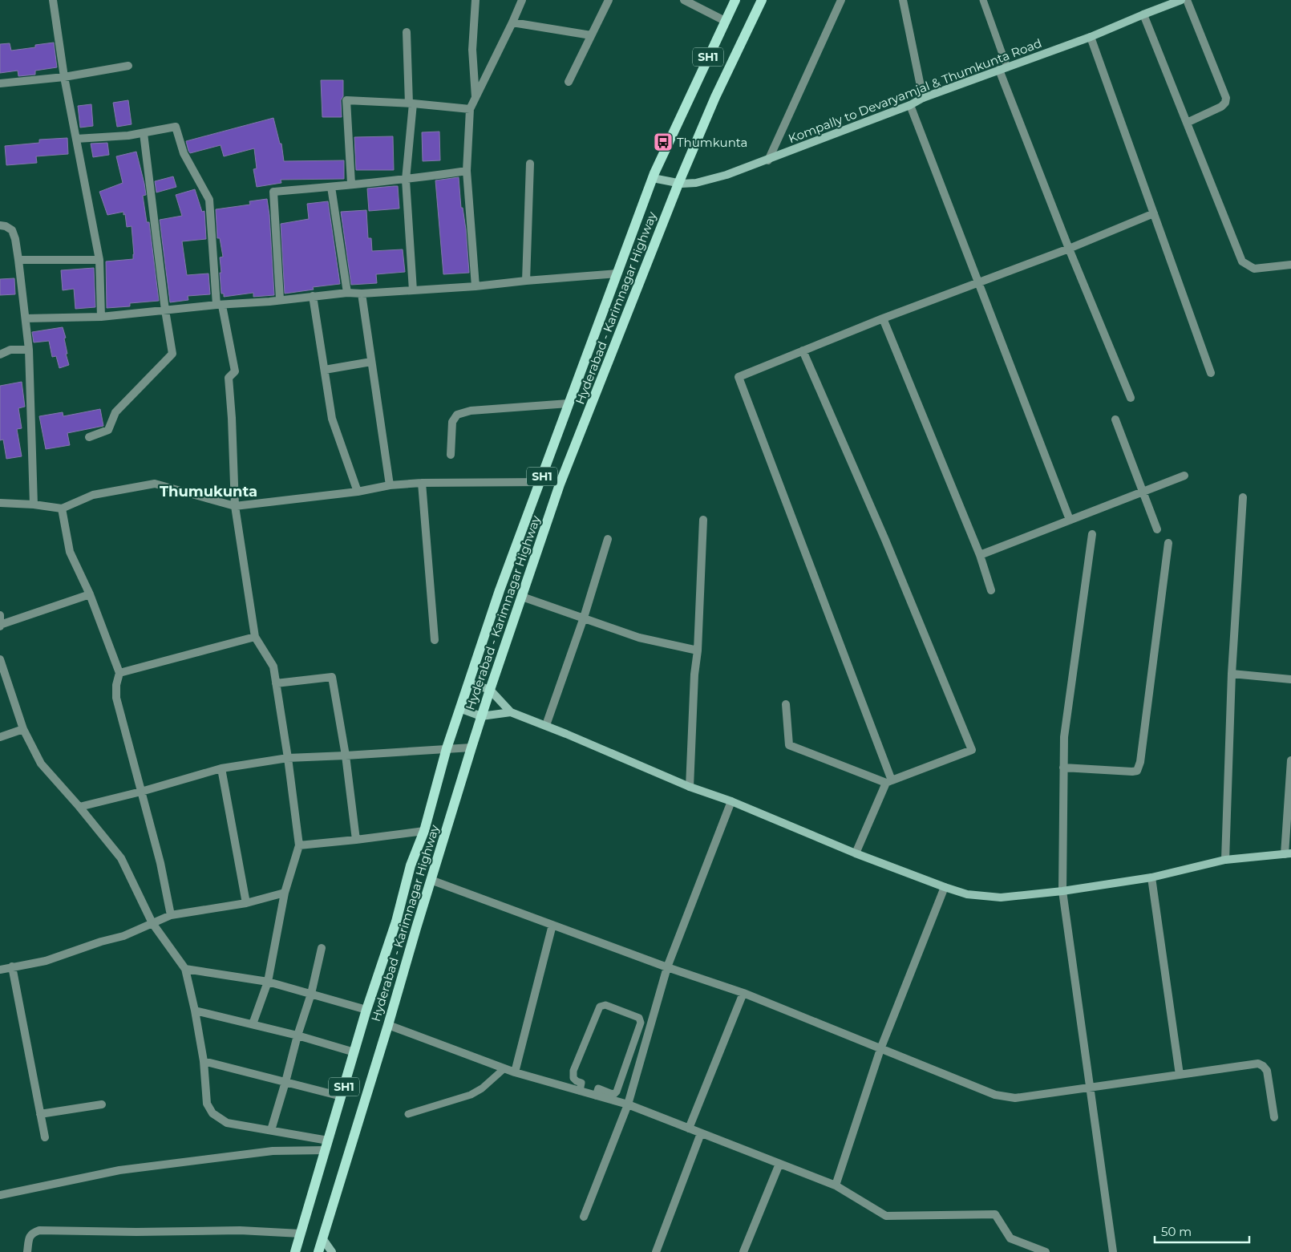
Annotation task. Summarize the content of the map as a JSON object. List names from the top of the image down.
{
  "streets": {
    "main road": ["SH1", "Hyderabad - Karimnagar Highway"],
    "street": ["Kompally to Devaryamjal & Thumkunta Road"]
  },
  "crossings": [
    ["Kompally to Devaryamjal & Thumkunta Road", "Hyderabad - Karimnagar Highway"]
  ],
  "districts": ["Thumukunta"],
  "places": {
    "bus stop": ["Thumkunta"]
  },
  "scale_bar": "50 m"
}
